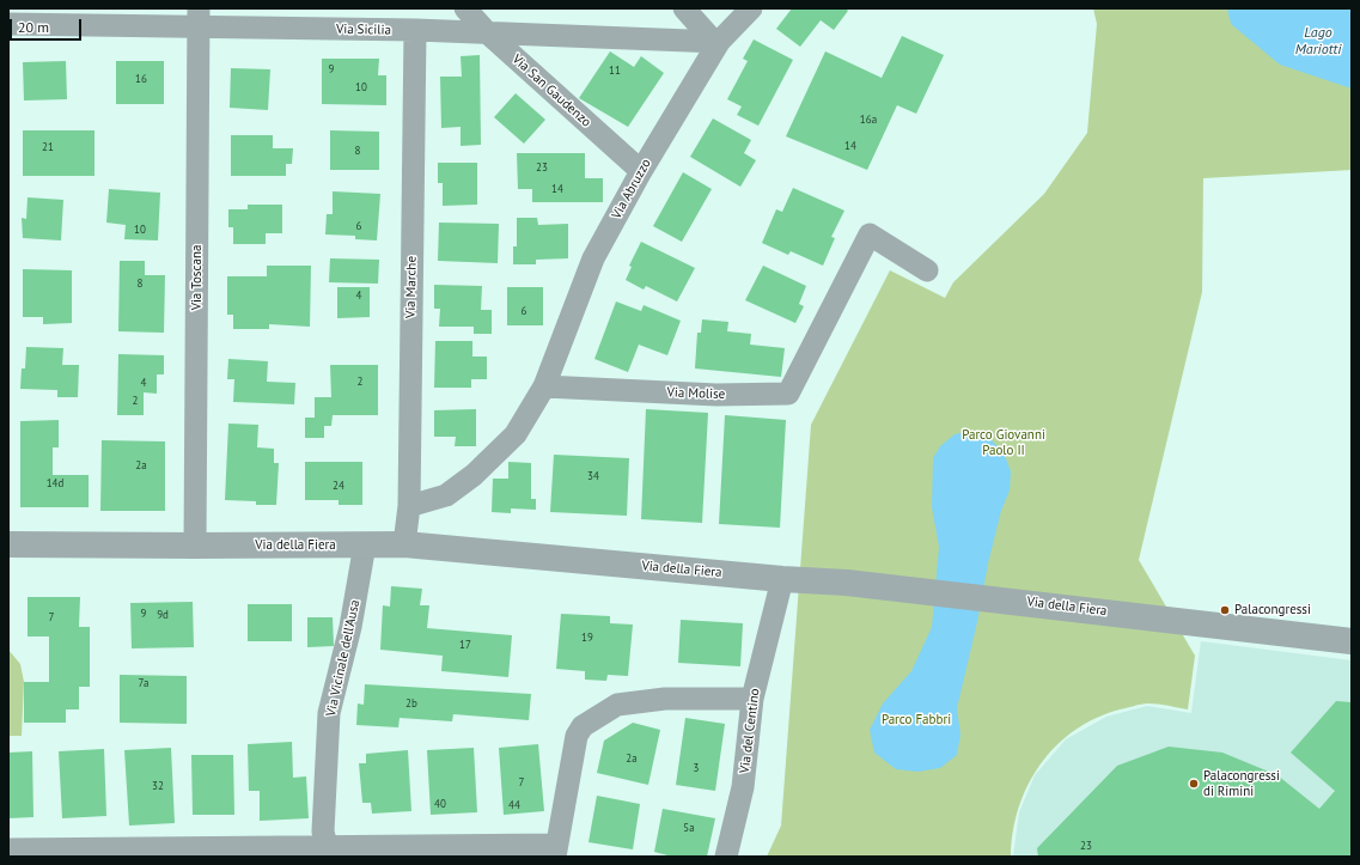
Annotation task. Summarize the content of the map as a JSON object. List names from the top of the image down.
{
  "streets": {
    "street": [
      "Via Sicilia",
      "Via San Gaudenzo",
      "Via Abruzzo",
      "Via Toscana",
      "Via Marche",
      "Via Molise",
      "Via della Fiera",
      "Via Vicinale dell'Ausa",
      "Via del Centino"
    ]
  },
  "crossings": [
    ["Via Sicilia", "Via San Gaudenzo"],
    ["Via Sicilia", "Via Abruzzo"],
    ["Via Sicilia", "Via Toscana"],
    ["Via Sicilia", "Via Marche"],
    ["Via San Gaudenzo", "Via Abruzzo"],
    ["Via Abruzzo", "Via Molise"],
    ["Via Toscana", "Via della Fiera"],
    ["Via Marche", "Via della Fiera"],
    ["Via della Fiera", "Via Vicinale dell'Ausa"],
    ["Via della Fiera", "Via del Centino"]
  ],
  "water": ["Lago Mariotti"],
  "parks": ["Parco Giovanni Paolo II", "Parco Fabbri"],
  "places": ["Palacongressi", "Palacongressi di Rimini"],
  "house_numbers": [
    "9",
    "11",
    "16",
    "10",
    "16a",
    "14",
    "21",
    "8",
    "23",
    "14",
    "6",
    "10",
    "8",
    "4",
    "6",
    "2",
    "4",
    "2",
    "2a",
    "34",
    "14d",
    "24",
    "9",
    "9d",
    "7",
    "19",
    "17",
    "7a",
    "2b",
    "2a",
    "3",
    "7",
    "32",
    "40",
    "44",
    "5a",
    "23"
  ],
  "scale_bar": "20 m"
}
